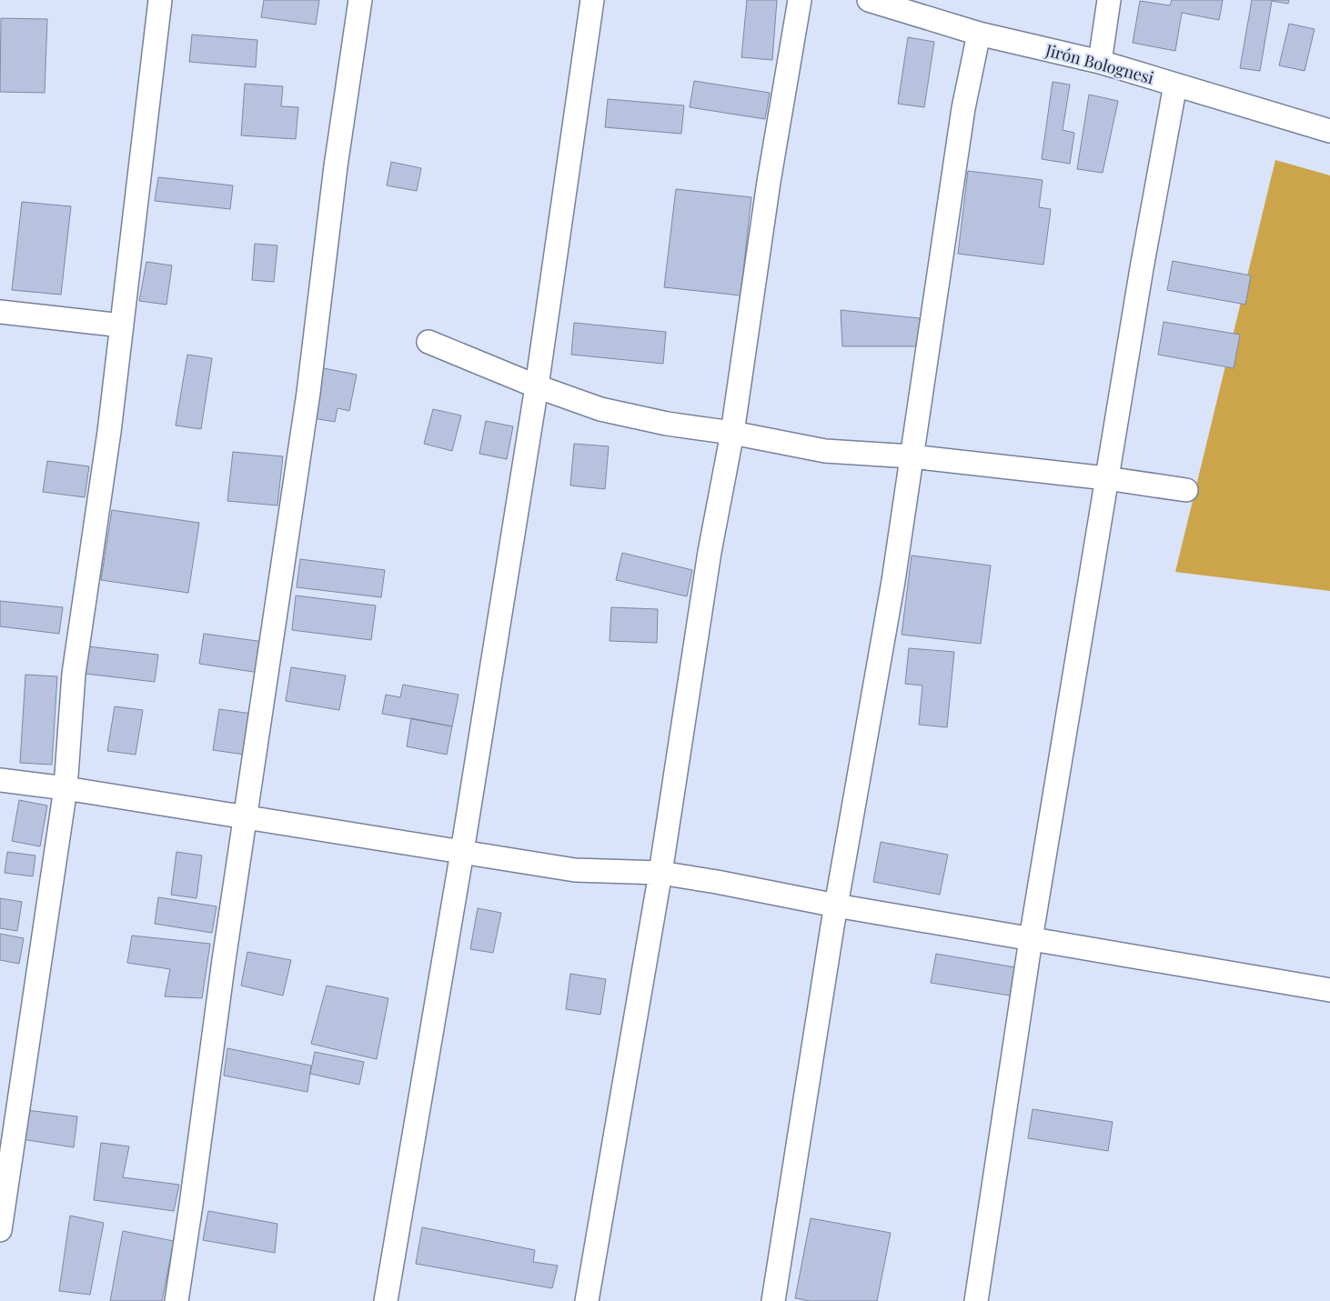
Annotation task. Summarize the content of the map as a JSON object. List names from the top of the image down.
{
  "streets": {
    "street": ["Jirón Bolognesi"]
  }
}
